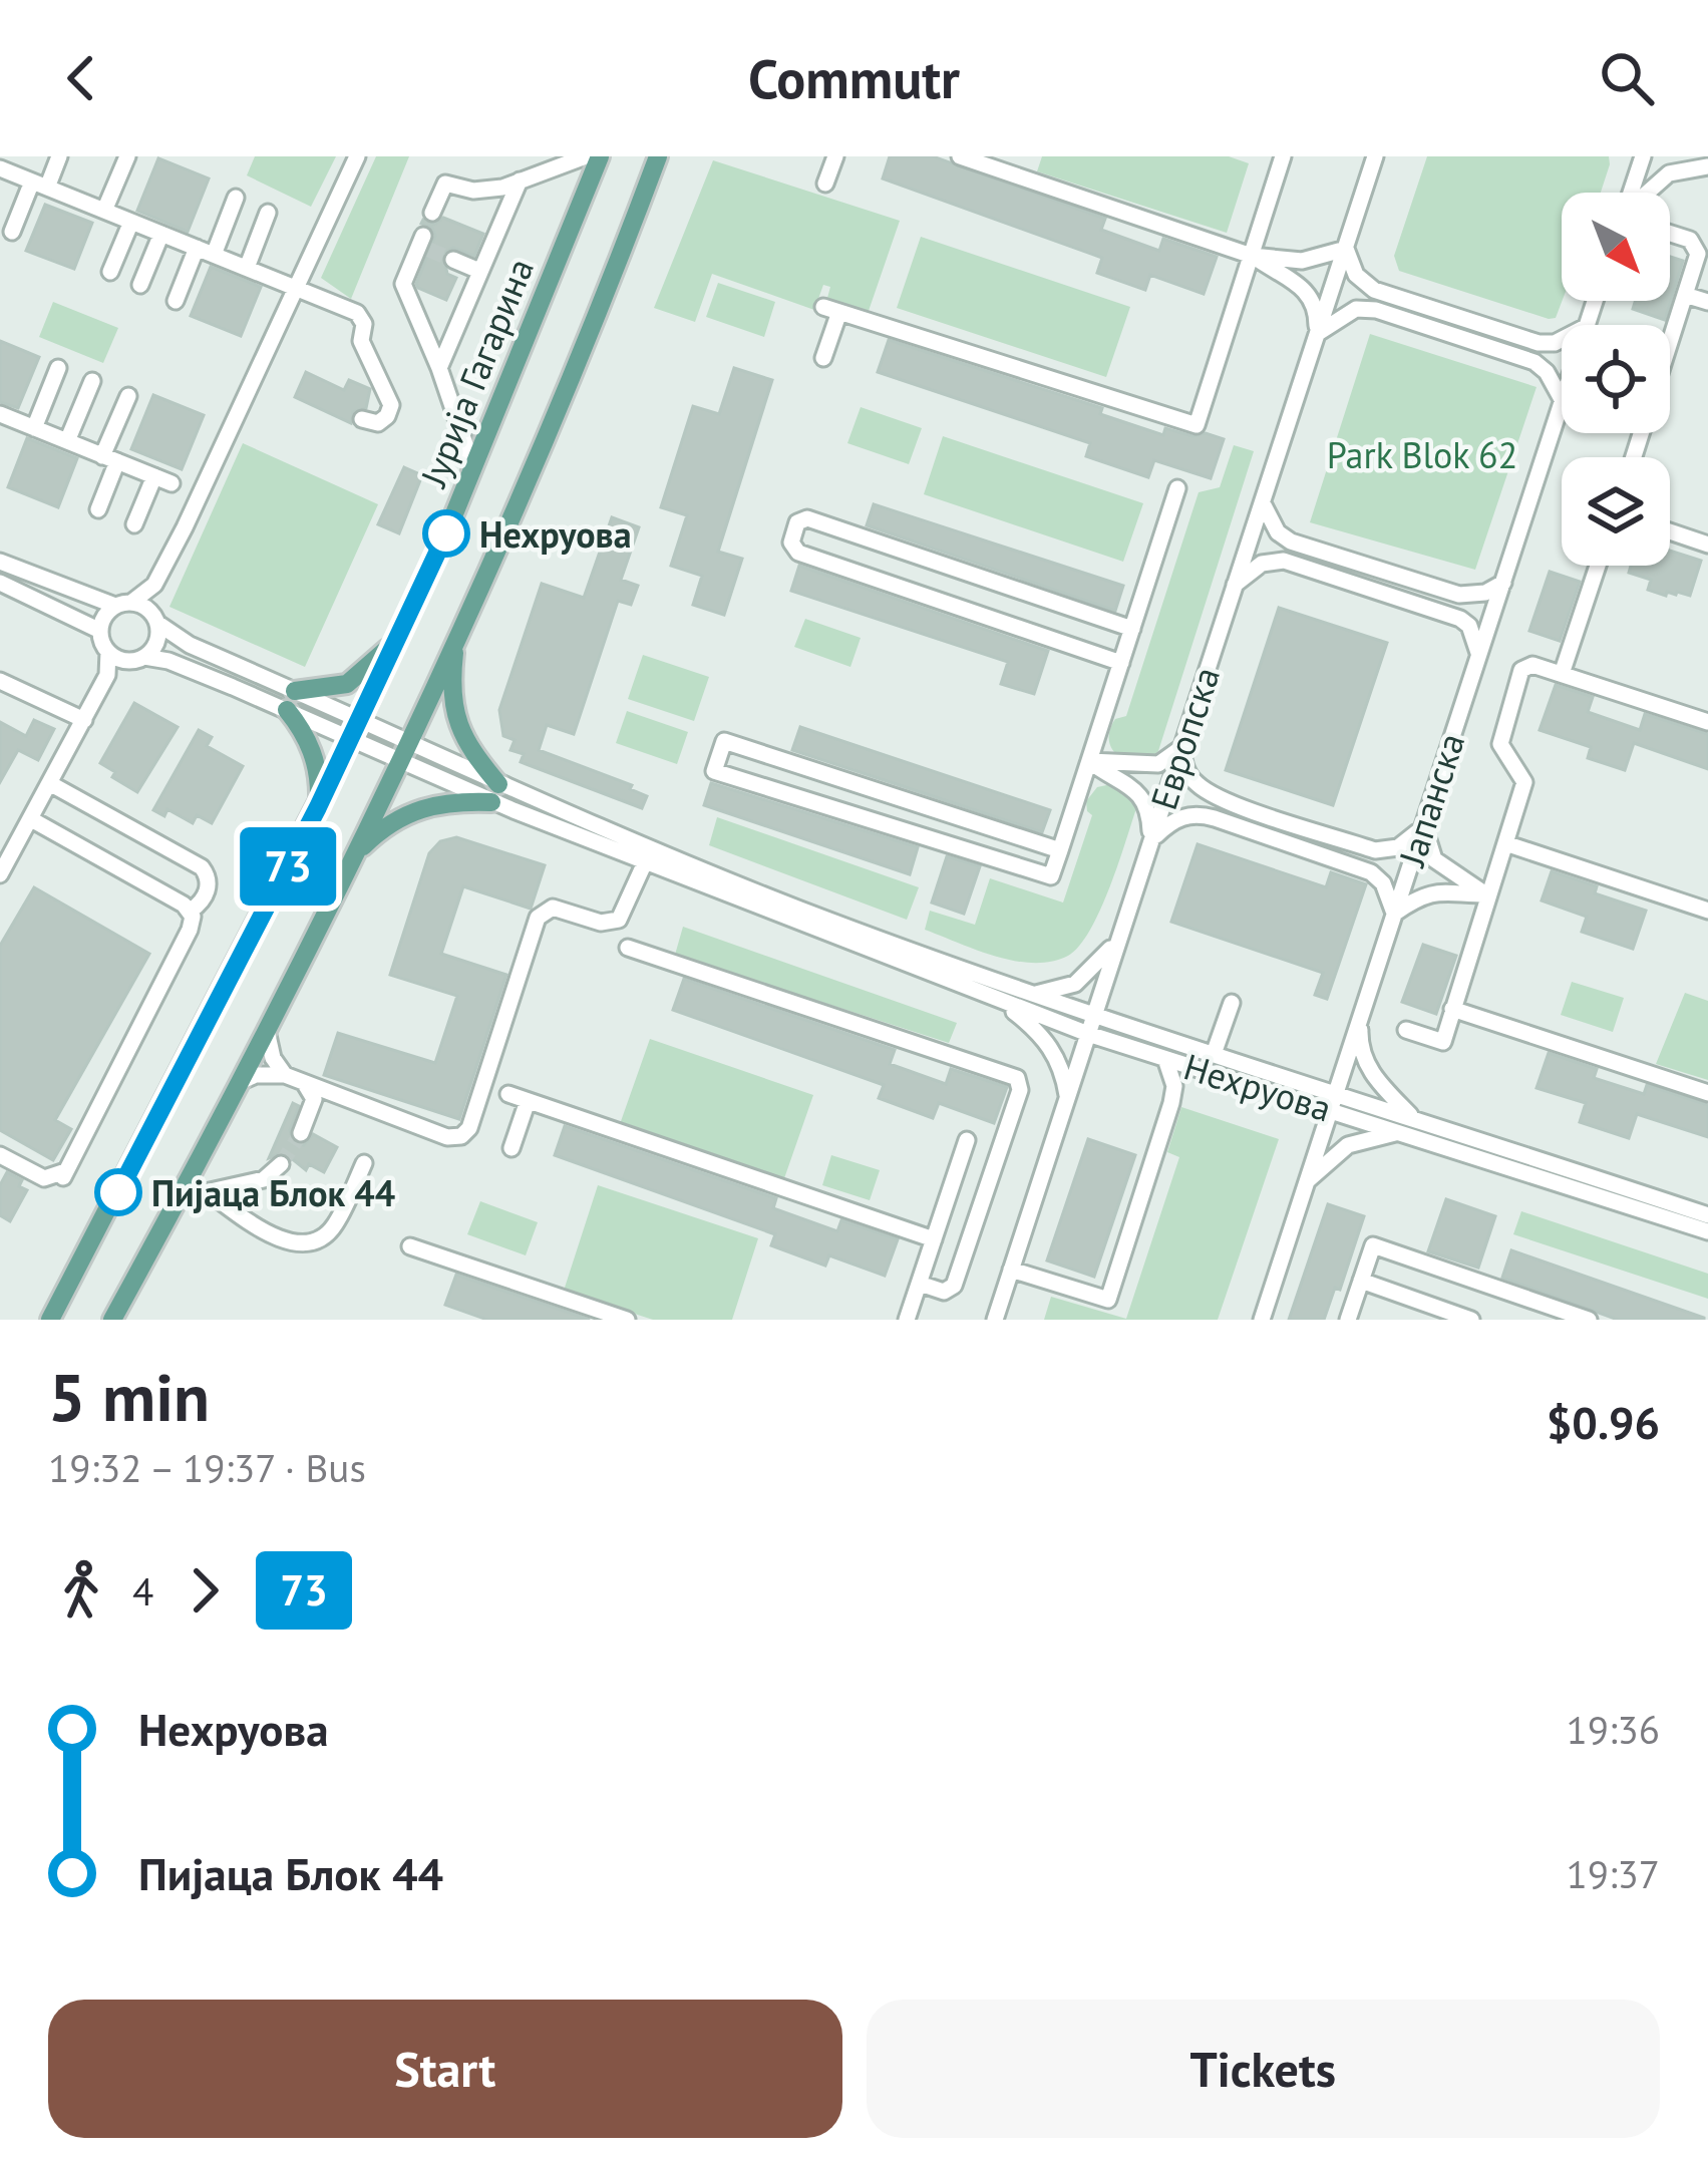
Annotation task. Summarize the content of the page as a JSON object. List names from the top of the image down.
{
  "streets": {
    "main road": ["Јурија Гагарина"],
    "street": ["Европска", "Јапанска", "Нехруова"]
  },
  "crossings": [
    ["Јурија Гагарина", "Нехруова"],
    ["Европска", "Јапанска"],
    ["Европска", "Нехруова"],
    ["Јапанска", "Нехруова"]
  ],
  "parks": ["Park Blok 62"],
  "places": ["Нехруова", "Пијаца Блок 44"],
  "lines": ["bus line 73"],
  "north": "bottom right",
  "page": {
    "header": "Commutr",
    "on_map": "73",
    "heading": ["5 min", "19:32 – 19:37 · Bus", "$0.96"],
    "legs": ["4", "73"],
    "list": [
      {
        "name": "Нехруова",
        "value": "19:36"
      },
      {
        "name": "Пијаца Блок 44",
        "value": "19:37"
      }
    ],
    "buttons": ["Start", "Tickets"]
  }
}
